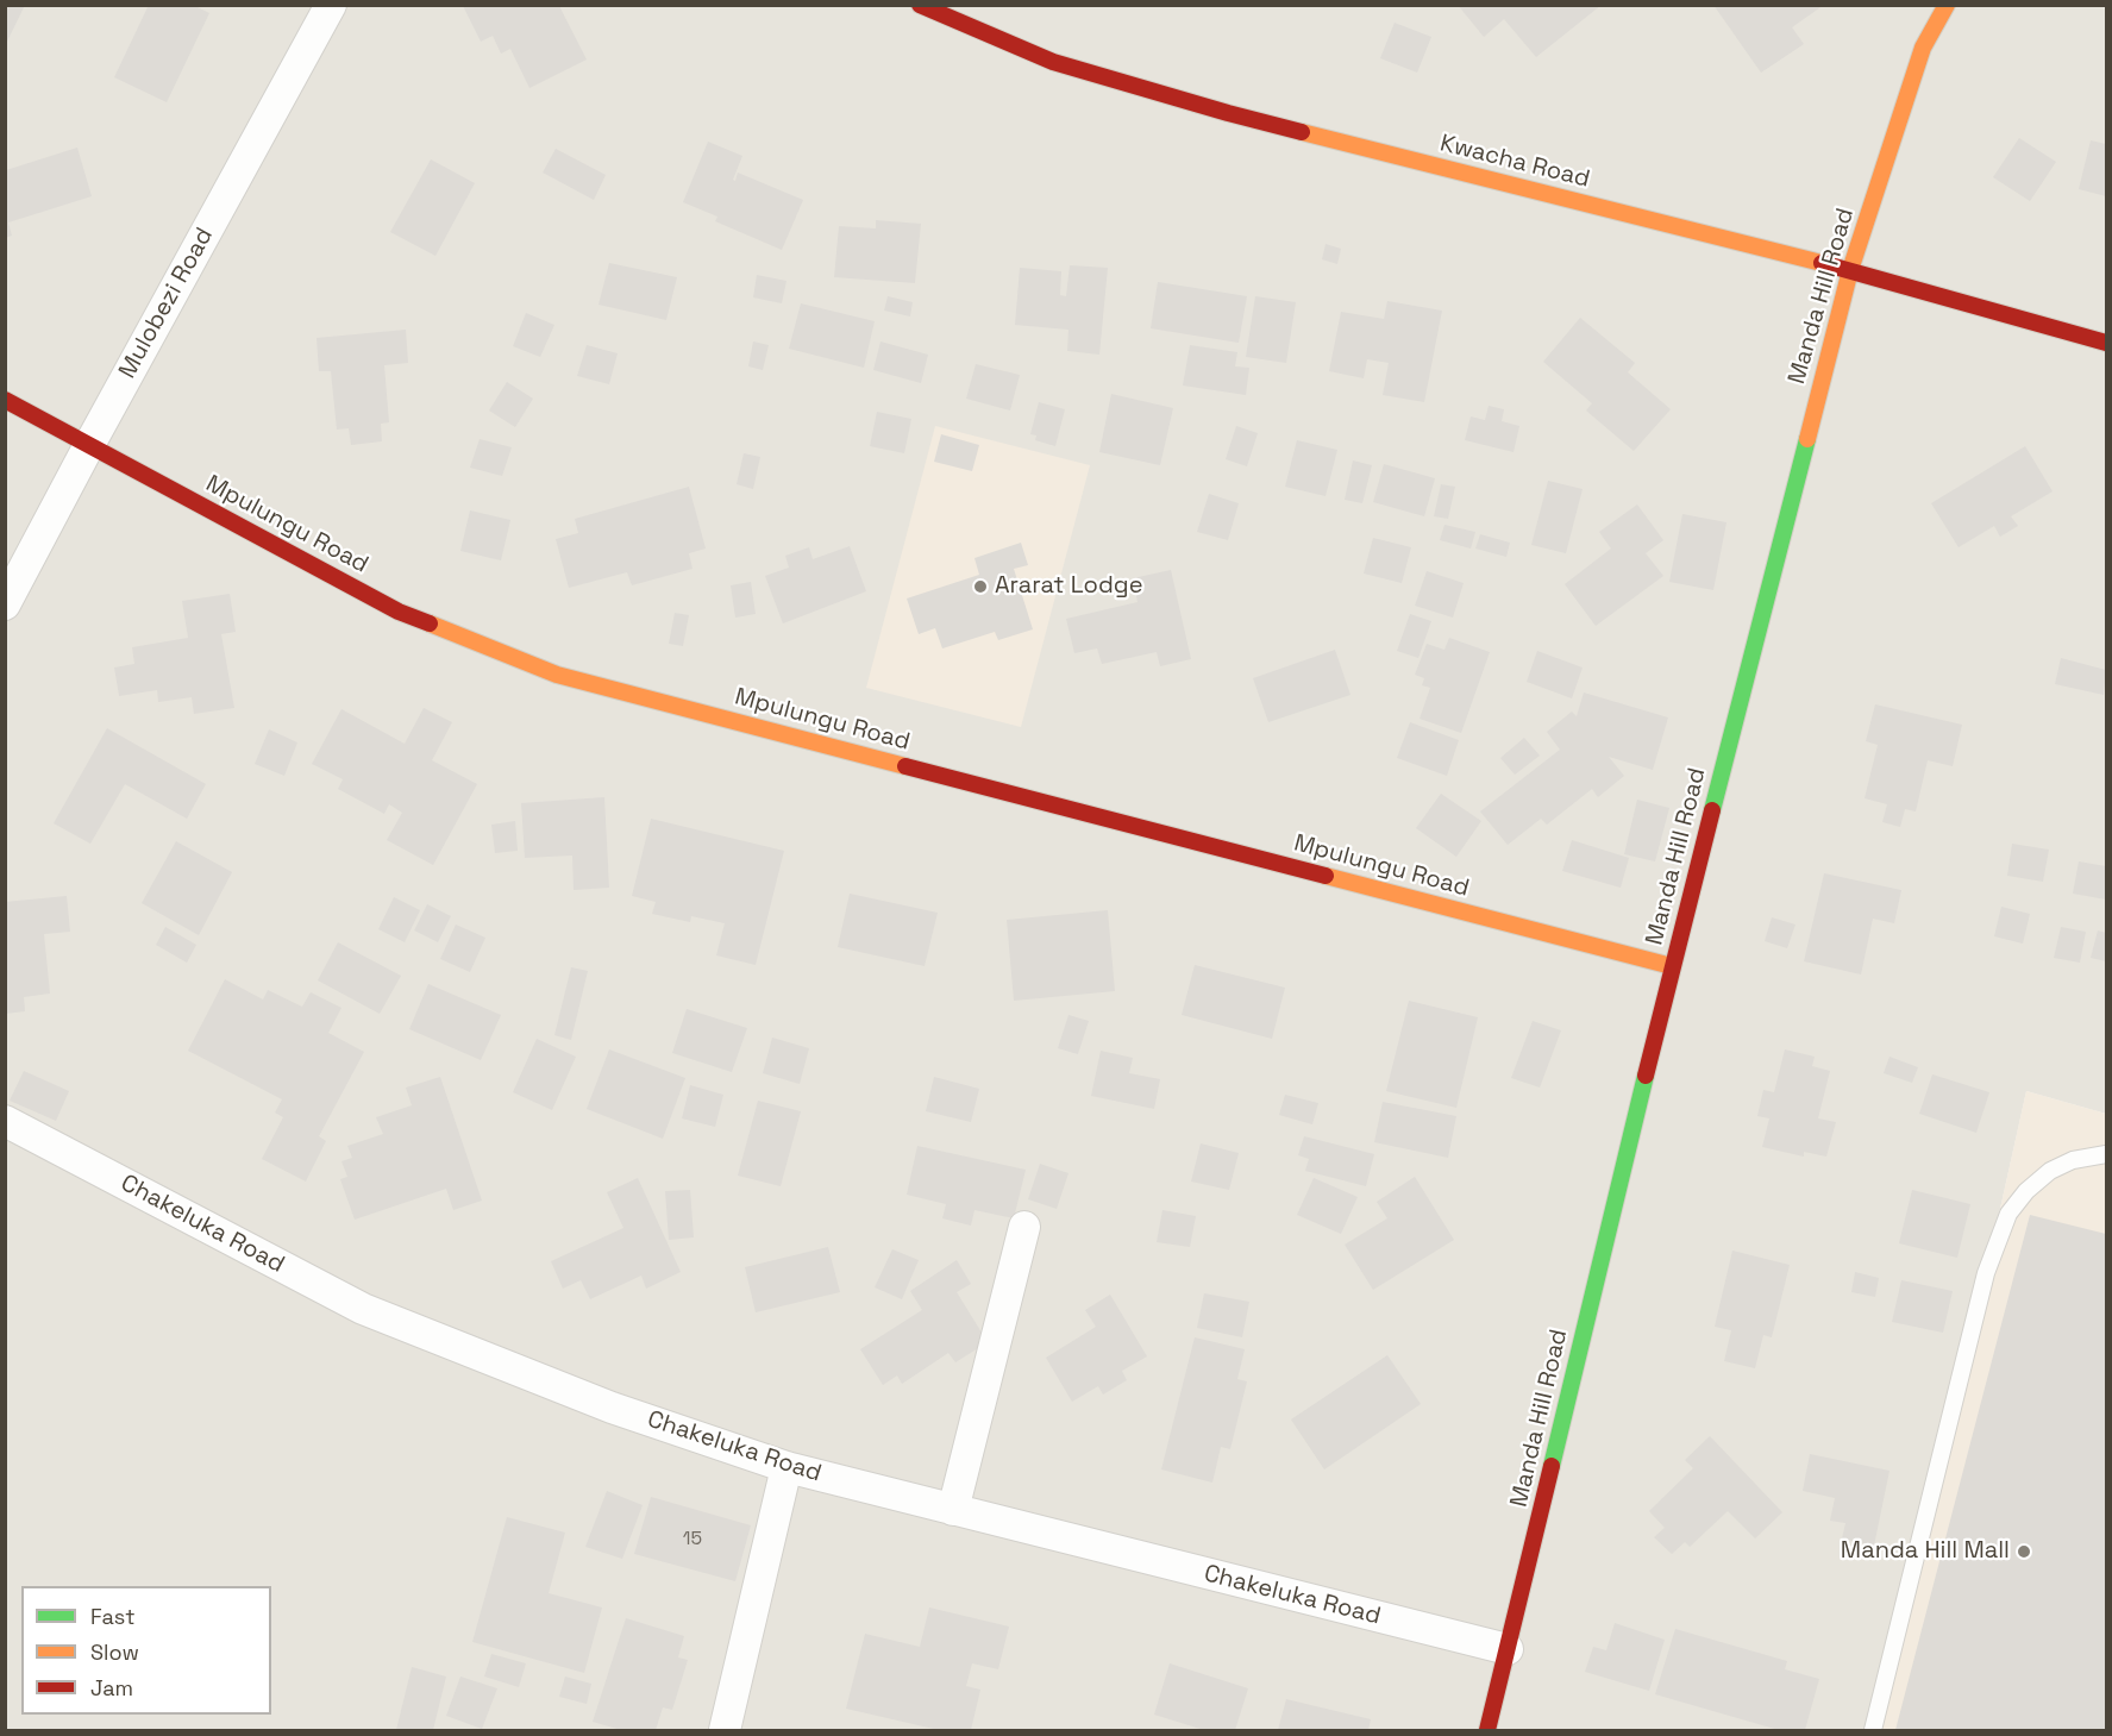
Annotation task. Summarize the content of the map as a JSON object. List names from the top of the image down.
{
  "streets": {
    "street": [
      "Kwacha Road",
      "Manda Hill Road",
      "Mulobezi Road",
      "Mpulungu Road",
      "Chakeluka Road"
    ]
  },
  "crossings": [
    ["Kwacha Road", "Manda Hill Road"],
    ["Manda Hill Road", "Mpulungu Road"],
    ["Manda Hill Road", "Chakeluka Road"],
    ["Mulobezi Road", "Mpulungu Road"]
  ],
  "places": ["Ararat Lodge", "Manda Hill Mall"],
  "house_numbers": ["15"],
  "legend": ["Fast", "Slow", "Jam"]
}
